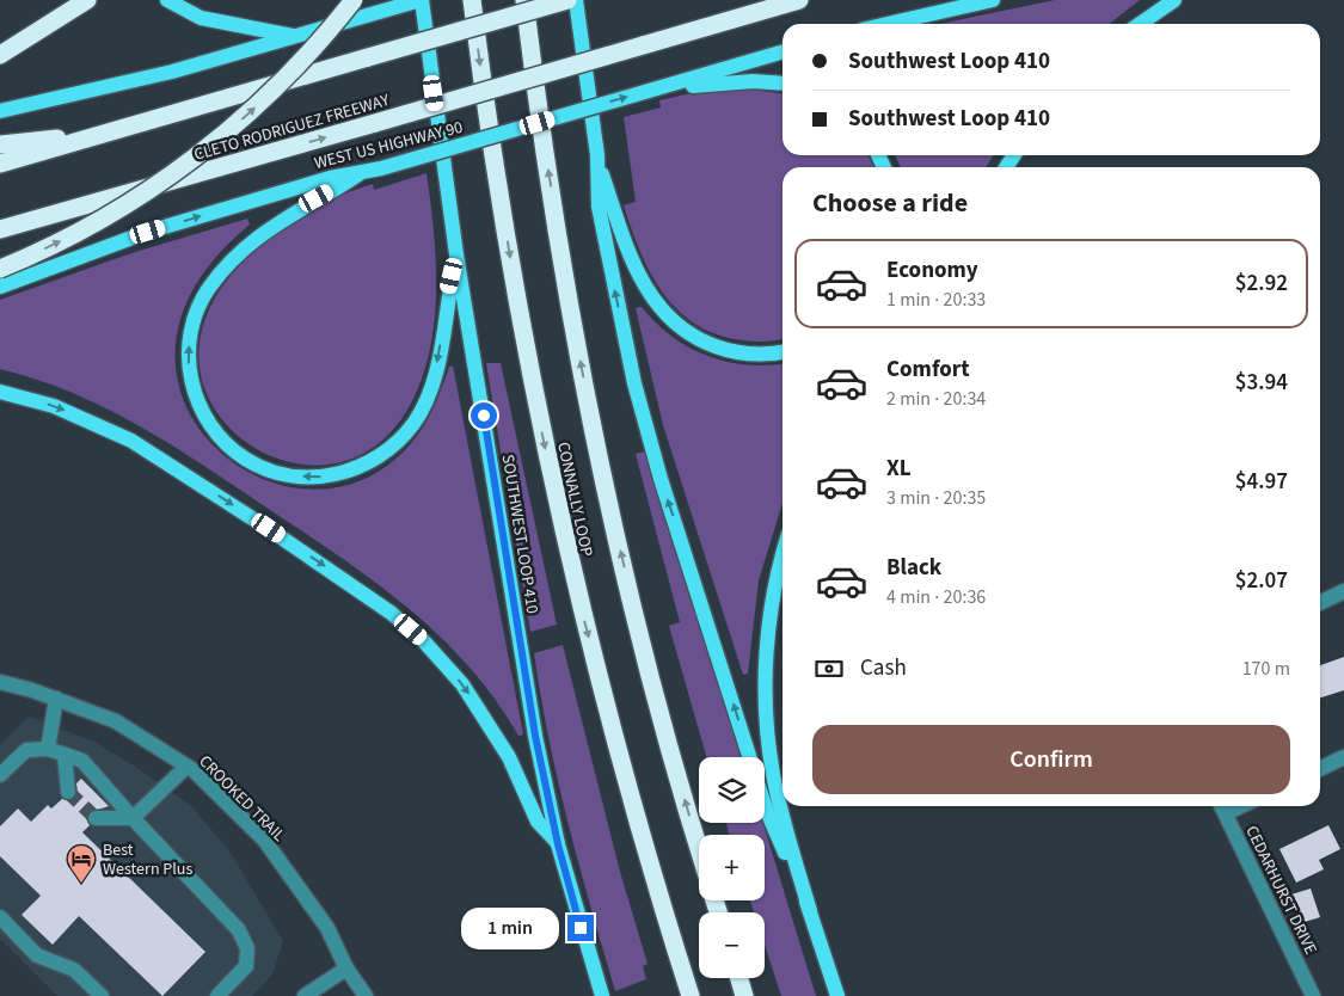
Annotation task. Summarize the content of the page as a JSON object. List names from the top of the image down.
{
  "streets": {
    "highway": ["CLETO RODRIGUEZ FREEWAY", "CONNALLY LOOP"],
    "main road": ["WEST US HIGHWAY 90", "SOUTHWEST LOOP 410"],
    "street": ["CROOKED TRAIL", "CEDARHURST DRIVE"]
  },
  "one_way": ["WEST US HIGHWAY 90"],
  "places": {
    "hotel": ["Best Western Plus"]
  },
  "page": {
    "banner": ["Southwest Loop 410", "Southwest Loop 410"],
    "heading": "Choose a ride",
    "list": [
      {
        "name": "Economy",
        "note": "1 min · 20:33",
        "value": "$2.92"
      },
      {
        "name": "Comfort",
        "note": "2 min · 20:34",
        "value": "$3.94"
      },
      {
        "name": "XL",
        "note": "3 min · 20:35",
        "value": "$4.97"
      },
      {
        "name": "Black",
        "note": "4 min · 20:36",
        "value": "$2.07"
      }
    ],
    "pay": ["Cash", "170 m"],
    "buttons": "Confirm",
    "map_buttons": ["+", "−"],
    "bubble": "1 min"
  }
}
